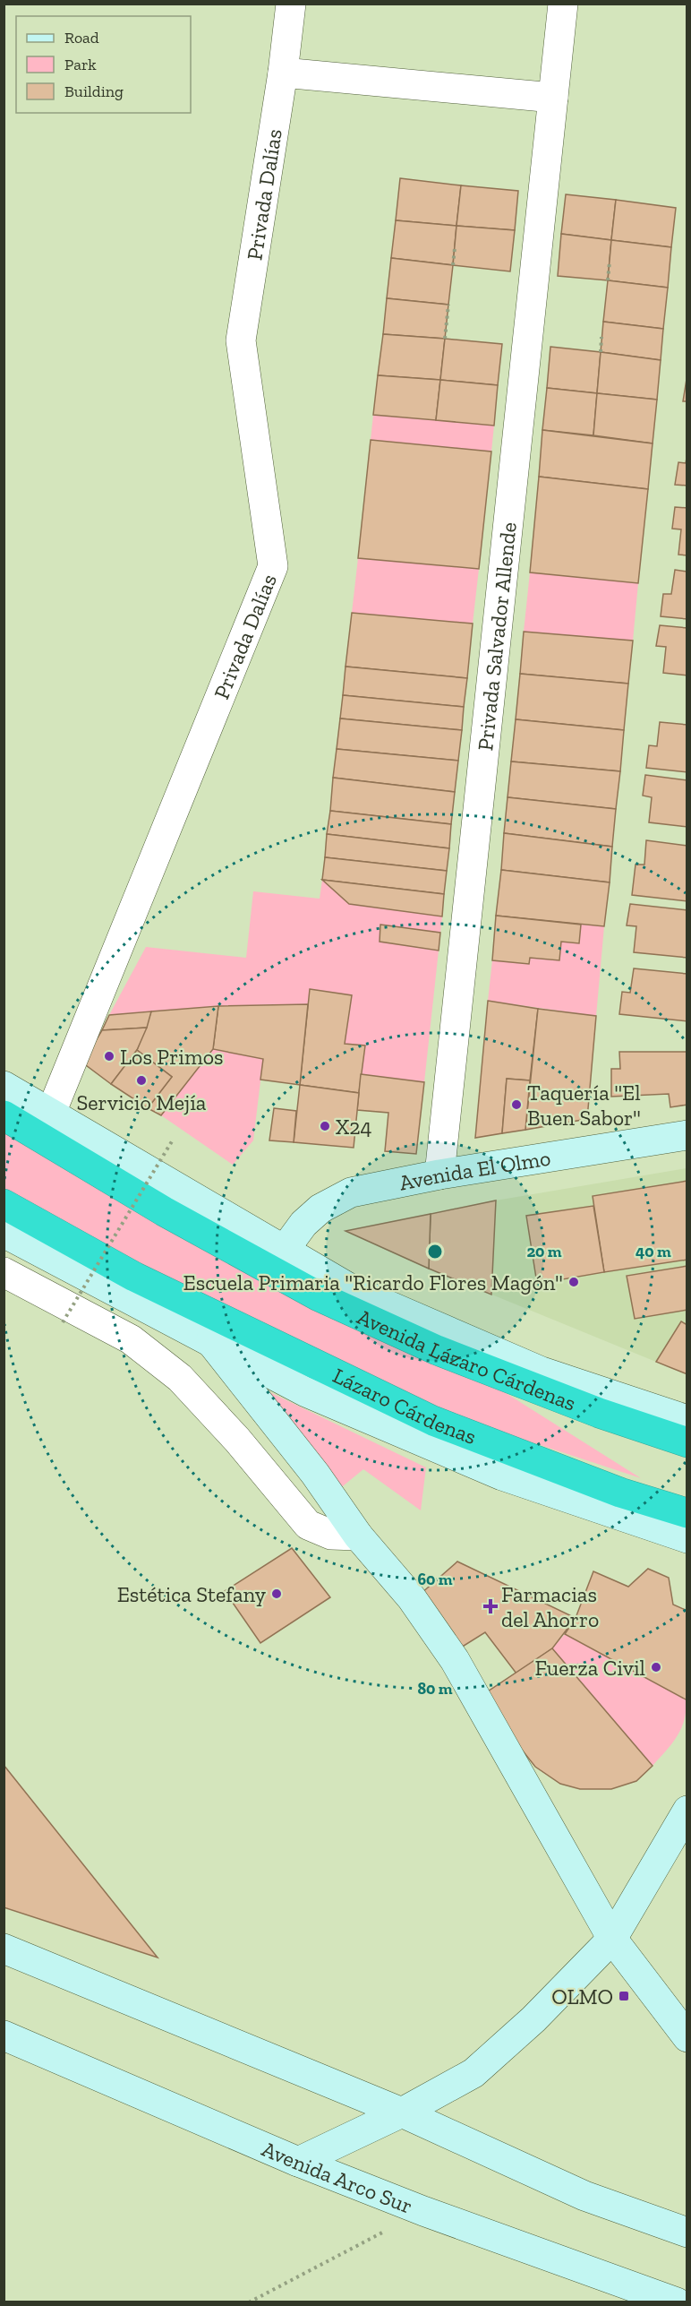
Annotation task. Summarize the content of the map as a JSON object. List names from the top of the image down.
{
  "streets": {
    "highway": ["Avenida Lázaro Cárdenas", "Lázaro Cárdenas"],
    "main road": ["Avenida El Olmo", "Avenida Arco Sur"],
    "street": ["Privada Dalías", "Privada Salvador Allende"]
  },
  "crossings": [
    ["Privada Salvador Allende", "Avenida El Olmo"]
  ],
  "places": {
    "other": [
      "Los Primos",
      "Servicio Mejía",
      "Taquería \"El Buen Sabor\"",
      "X24",
      "Escuela Primaria \"Ricardo Flores Magón\"",
      "Estética Stefany",
      "Fuerza Civil"
    ],
    "health": ["Farmacias del Ahorro"],
    "transit": ["OLMO"]
  },
  "legend": ["Road", "Park", "Building"],
  "rings": [
    "20 m",
    "40 m",
    "60 m",
    "80 m"
  ]
}
